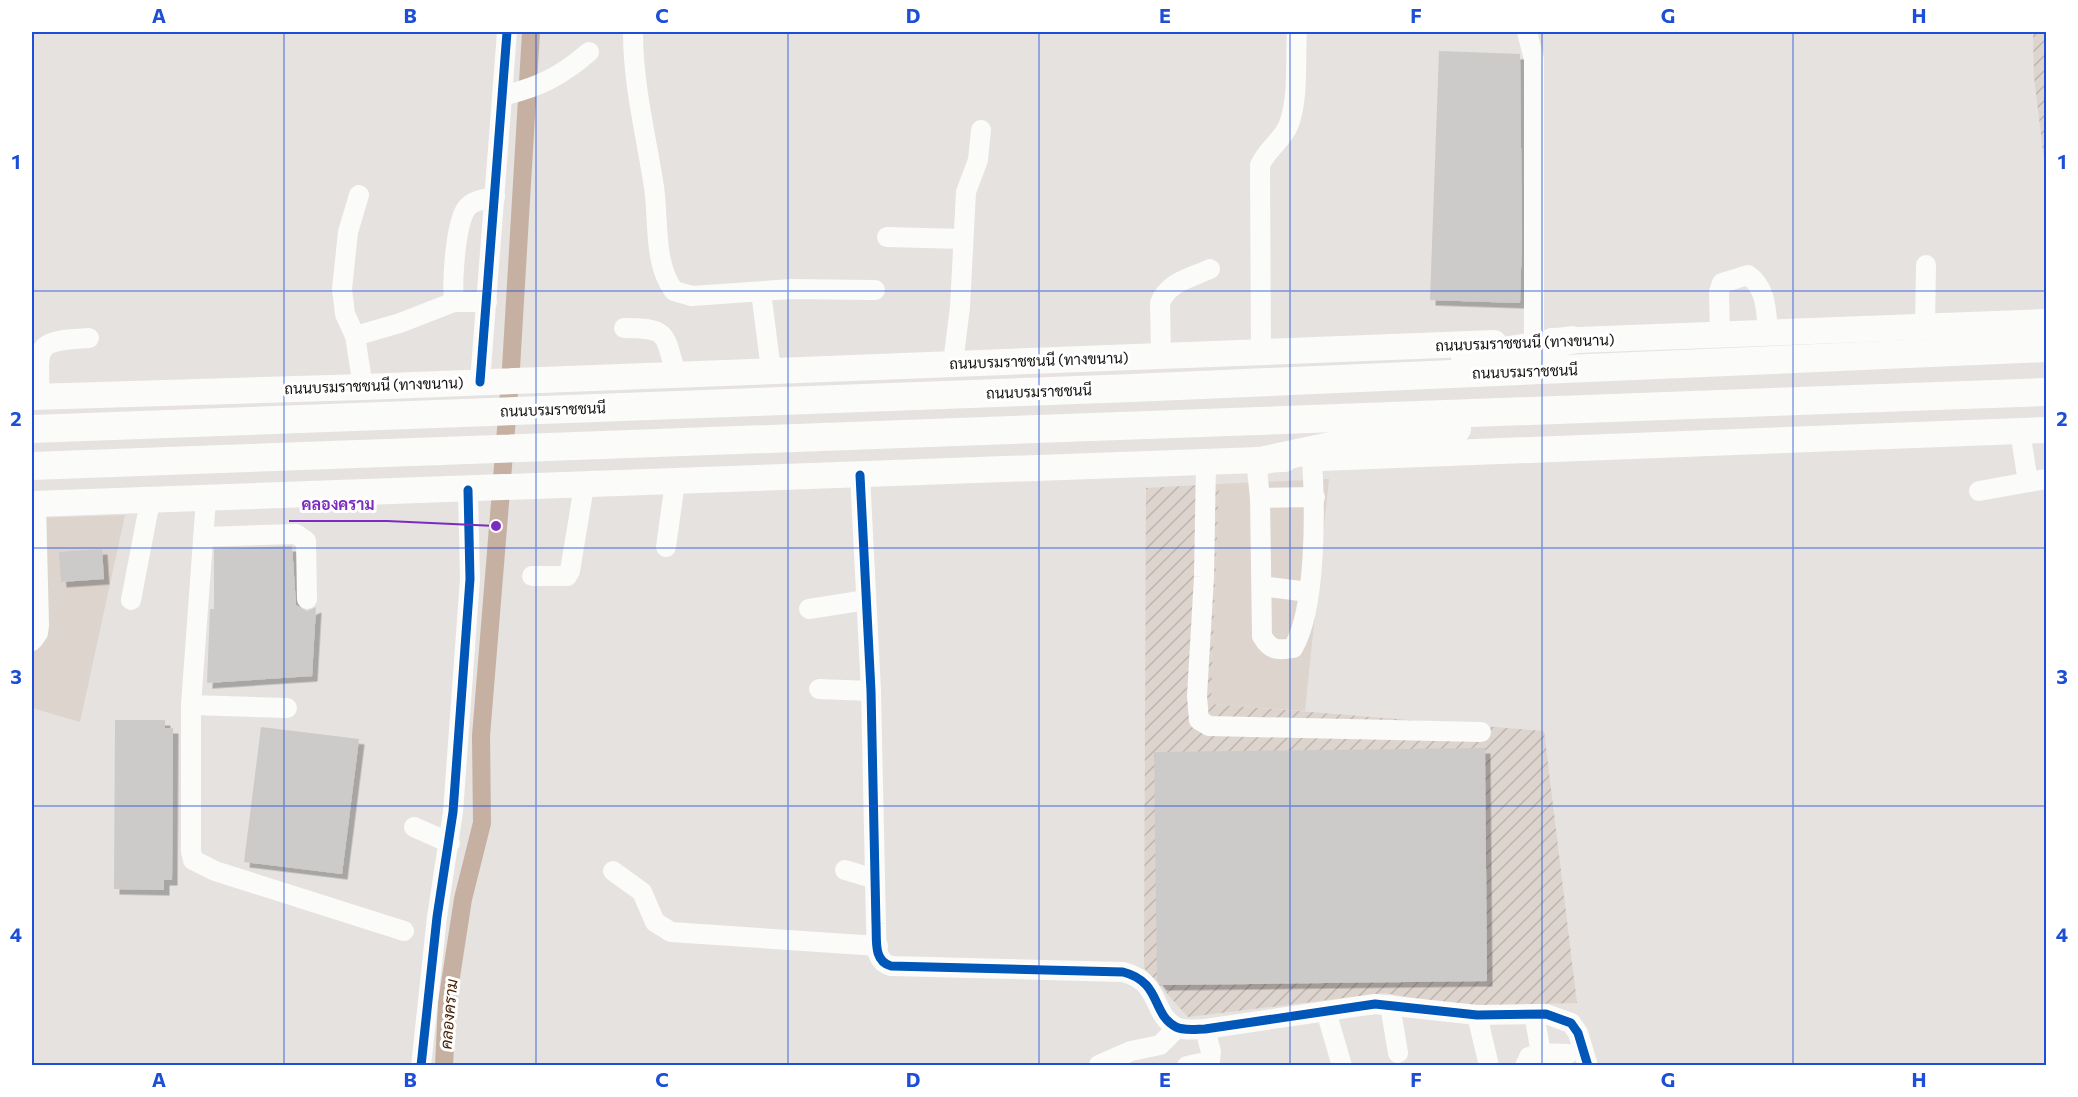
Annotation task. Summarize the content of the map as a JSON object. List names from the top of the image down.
{
  "streets": {
    "highway": ["ถนนบรมราชชนนี"],
    "main road": ["ถนนบรมราชชนนี (ทางขนาน)"]
  },
  "water": ["คลองคราม"],
  "places": ["คลองคราม"],
  "grid": {
    "columns": [
      "A",
      "B",
      "C",
      "D",
      "E",
      "F",
      "G",
      "H"
    ],
    "rows": [
      "1",
      "2",
      "3",
      "4"
    ]
  }
}
